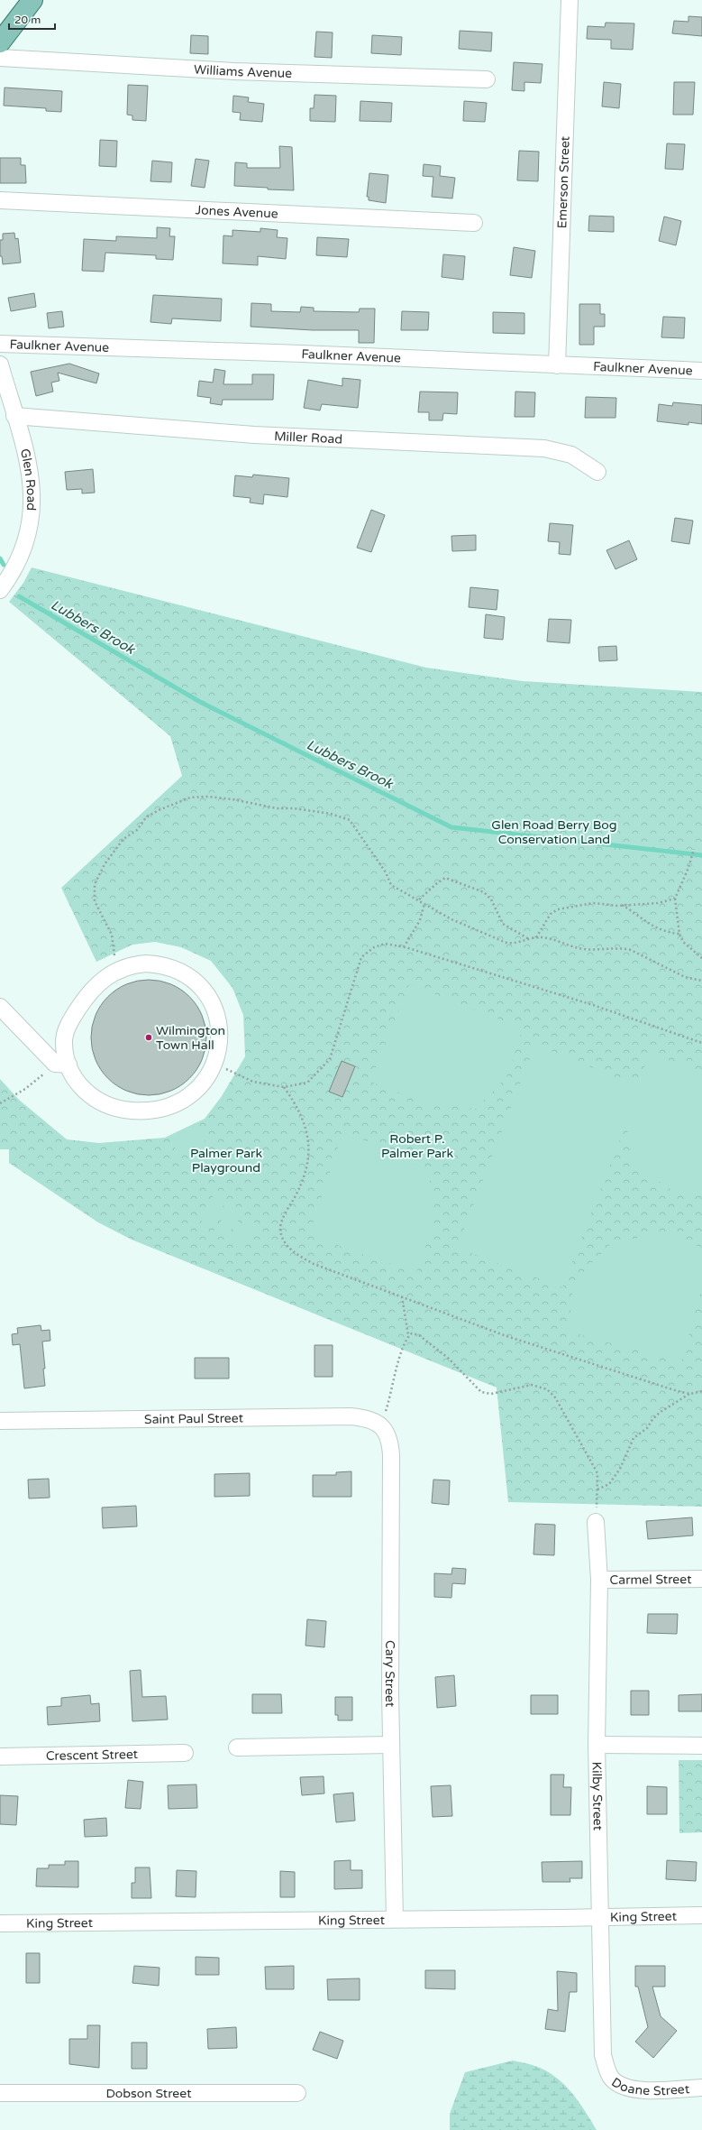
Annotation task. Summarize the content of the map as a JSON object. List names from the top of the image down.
{
  "streets": {
    "street": [
      "Williams Avenue",
      "Emerson Street",
      "Jones Avenue",
      "Faulkner Avenue",
      "Miller Road",
      "Glen Road",
      "Saint Paul Street",
      "Carmel Street",
      "Cary Street",
      "Crescent Street",
      "Kilby Street",
      "King Street",
      "Doane Street",
      "Dobson Street"
    ]
  },
  "crossings": [
    ["Emerson Street", "Faulkner Avenue"],
    ["Miller Road", "Glen Road"],
    ["Saint Paul Street", "Cary Street"],
    ["Carmel Street", "Kilby Street"],
    ["Cary Street", "King Street"],
    ["Kilby Street", "King Street"],
    ["Kilby Street", "Doane Street"]
  ],
  "water": ["Lubbers Brook"],
  "parks": ["Glen Road Berry Bog Conservation Land", "Robert P. Palmer Park", "Palmer Park Playground"],
  "places": ["Wilmington Town Hall"],
  "scale_bar": "20 m"
}
